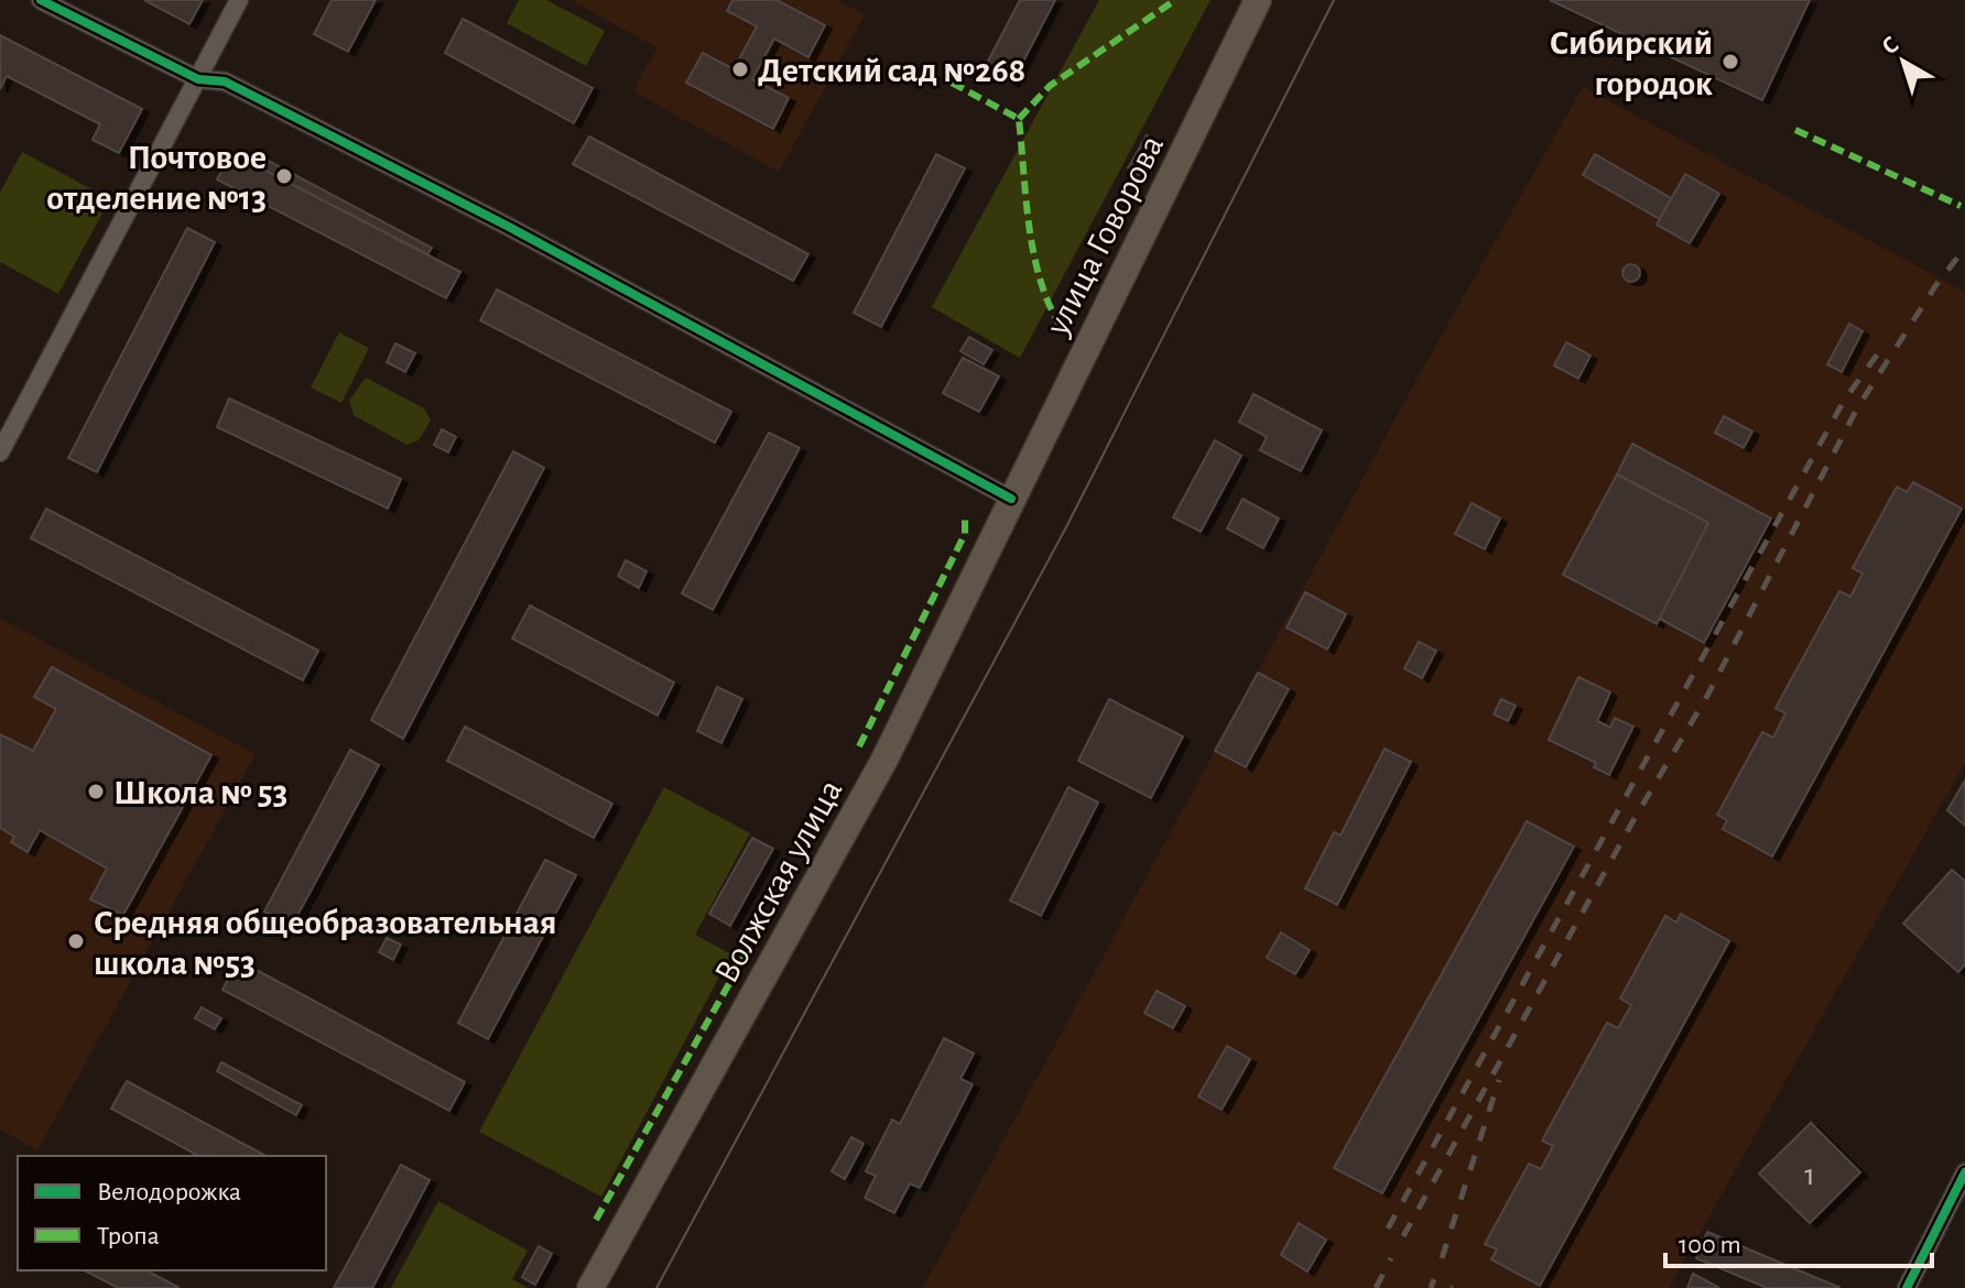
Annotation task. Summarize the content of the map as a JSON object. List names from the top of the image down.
{
  "streets": {
    "main road": ["улица Говорова", "Волжская улица"]
  },
  "crossings": [
    ["улица Говорова", "Волжская улица"]
  ],
  "places": [
    "Сибирский городок",
    "Детский сад №268",
    "Почтовое отделение №13",
    "Школа № 53",
    "Средняя общеобразовательная школа №53"
  ],
  "house_numbers": ["1"],
  "legend": ["Велодорожка", "Тропа"],
  "scale_bar": "100 m",
  "north": "top left"
}
